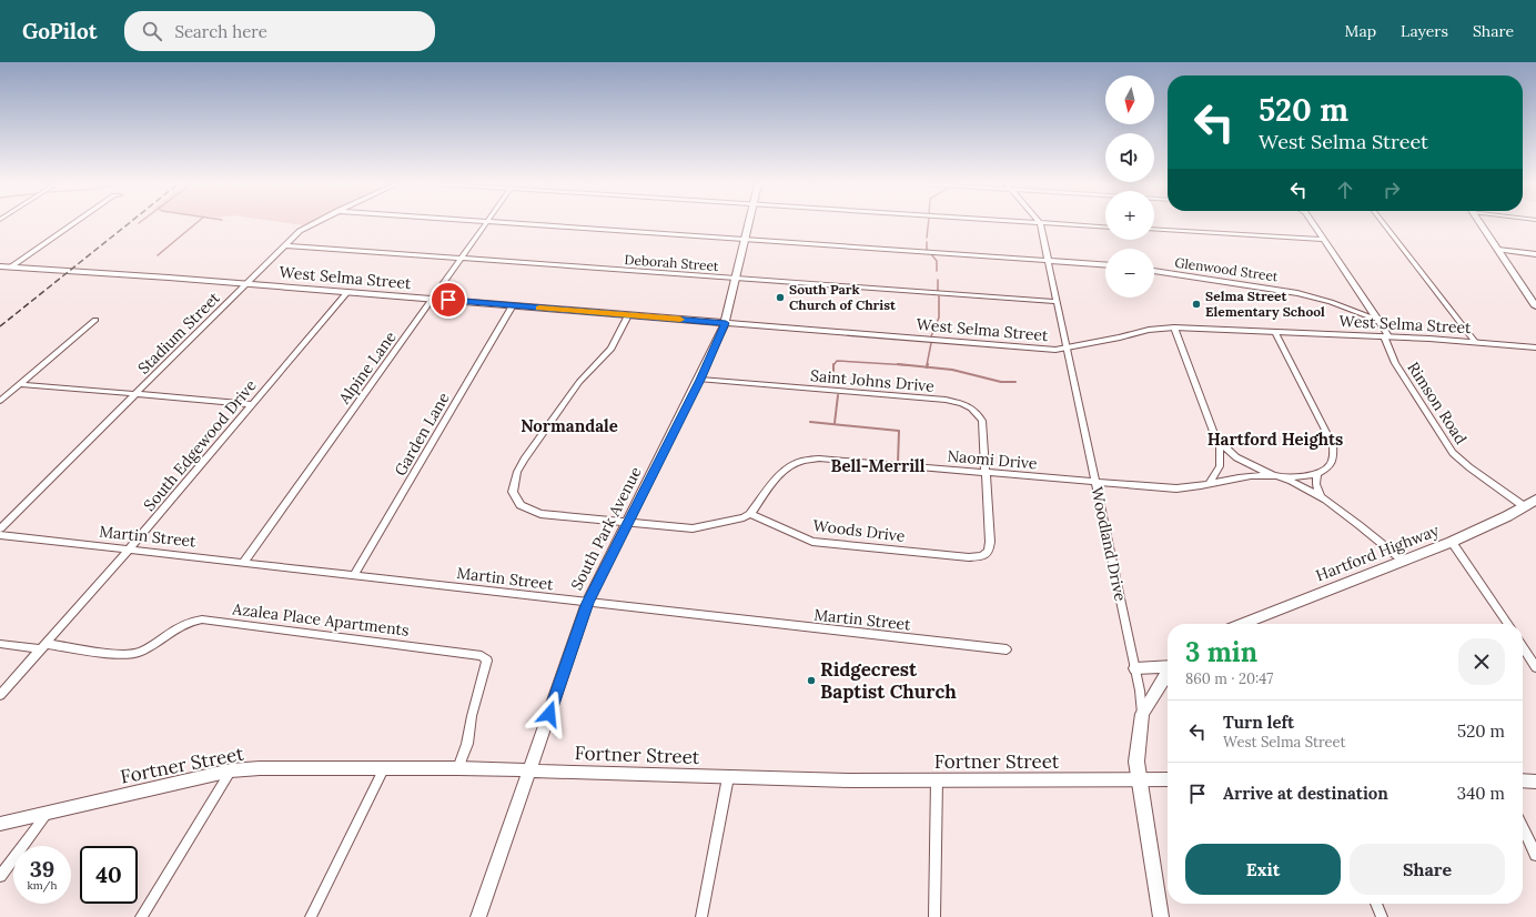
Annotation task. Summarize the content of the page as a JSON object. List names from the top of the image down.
{
  "streets": {
    "main road": ["Woodland Drive", "Hartford Highway"],
    "street": [
      "Deborah Street",
      "Glenwood Street",
      "West Selma Street",
      "Stadium Street",
      "Alpine Lane",
      "Saint Johns Drive",
      "Rimson Road",
      "Garden Lane",
      "South Edgewood Drive",
      "Naomi Drive",
      "South Park Avenue",
      "Woods Drive",
      "Martin Street",
      "Azalea Place Apartments",
      "Fortner Street"
    ]
  },
  "crossings": [
    ["Deborah Street", "Stadium Street"],
    ["Deborah Street", "Alpine Lane"],
    ["Deborah Street", "South Park Avenue"],
    ["Deborah Street", "Woodland Drive"],
    ["Glenwood Street", "Rimson Road"],
    ["West Selma Street", "Stadium Street"],
    ["West Selma Street", "Alpine Lane"],
    ["West Selma Street", "Rimson Road"],
    ["West Selma Street", "Garden Lane"],
    ["West Selma Street", "South Edgewood Drive"],
    ["West Selma Street", "South Park Avenue"],
    ["West Selma Street", "Woodland Drive"],
    ["Alpine Lane", "Martin Street"],
    ["Saint Johns Drive", "Naomi Drive"],
    ["Saint Johns Drive", "South Park Avenue"],
    ["Saint Johns Drive", "Woods Drive"],
    ["Rimson Road", "Hartford Highway"],
    ["Garden Lane", "Martin Street"],
    ["South Edgewood Drive", "Martin Street"],
    ["South Edgewood Drive", "Azalea Place Apartments"],
    ["Naomi Drive", "Woods Drive"],
    ["Naomi Drive", "Woodland Drive"],
    ["South Park Avenue", "Martin Street"],
    ["South Park Avenue", "Fortner Street"],
    ["Woodland Drive", "Fortner Street"],
    ["Azalea Place Apartments", "Fortner Street"]
  ],
  "districts": ["Normandale", "Hartford Heights", "Bell-Merrill"],
  "places": ["South Park Church of Christ", "Selma Street Elementary School", "Ridgecrest Baptist Church"],
  "north": "bottom",
  "page": {
    "header": "GoPilot",
    "search": "Search here",
    "nav": ["Map", "Layers", "Share"],
    "map_buttons": ["+", "−"],
    "turn": ["520 m", "West Selma Street"],
    "heading": ["3 min", "860 m · 20:47"],
    "list": [
      {
        "name": "Turn left",
        "note": "West Selma Street",
        "value": "520 m"
      },
      {
        "name": "Arrive at destination",
        "value": "340 m"
      }
    ],
    "buttons": ["Exit", "Share"],
    "speed": "39 km/h",
    "limit": "40"
  }
}
